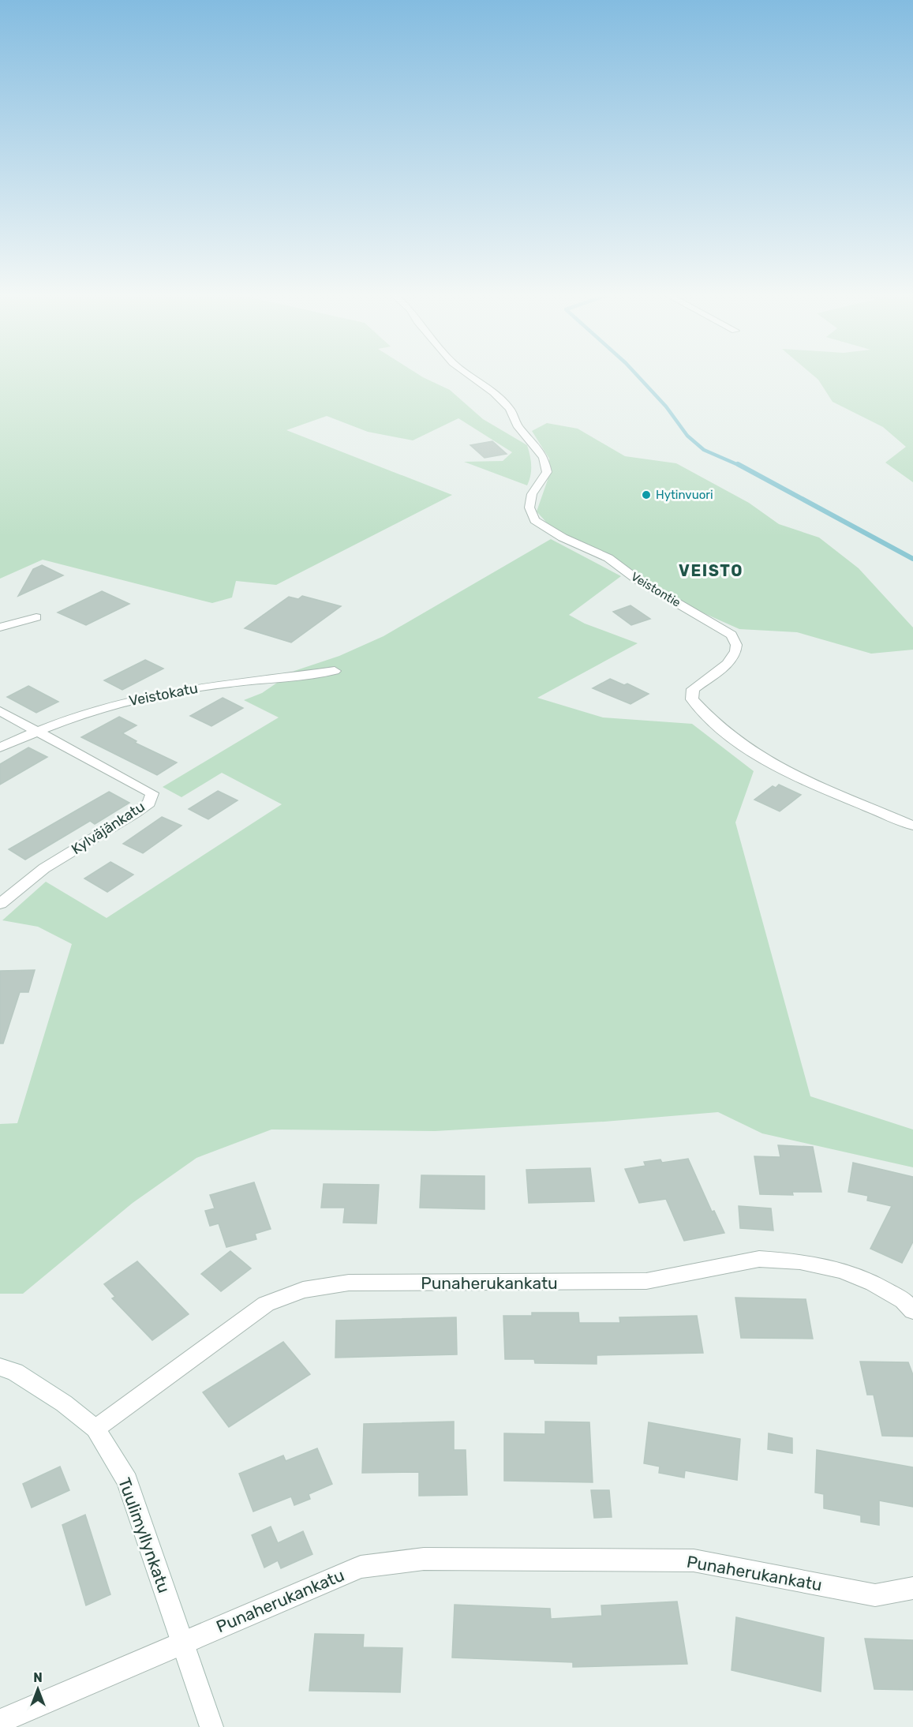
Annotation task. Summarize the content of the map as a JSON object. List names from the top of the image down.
{
  "streets": {
    "street": [
      "Veistontie",
      "Veistokatu",
      "Kylväjänkatu",
      "Punaherukankatu",
      "Tuulimyllynkatu"
    ]
  },
  "crossings": [
    ["Veistokatu", "Kylväjänkatu"],
    ["Punaherukankatu", "Tuulimyllynkatu"]
  ],
  "districts": ["VEISTO"],
  "places": ["Hytinvuori"],
  "north": "top"
}
